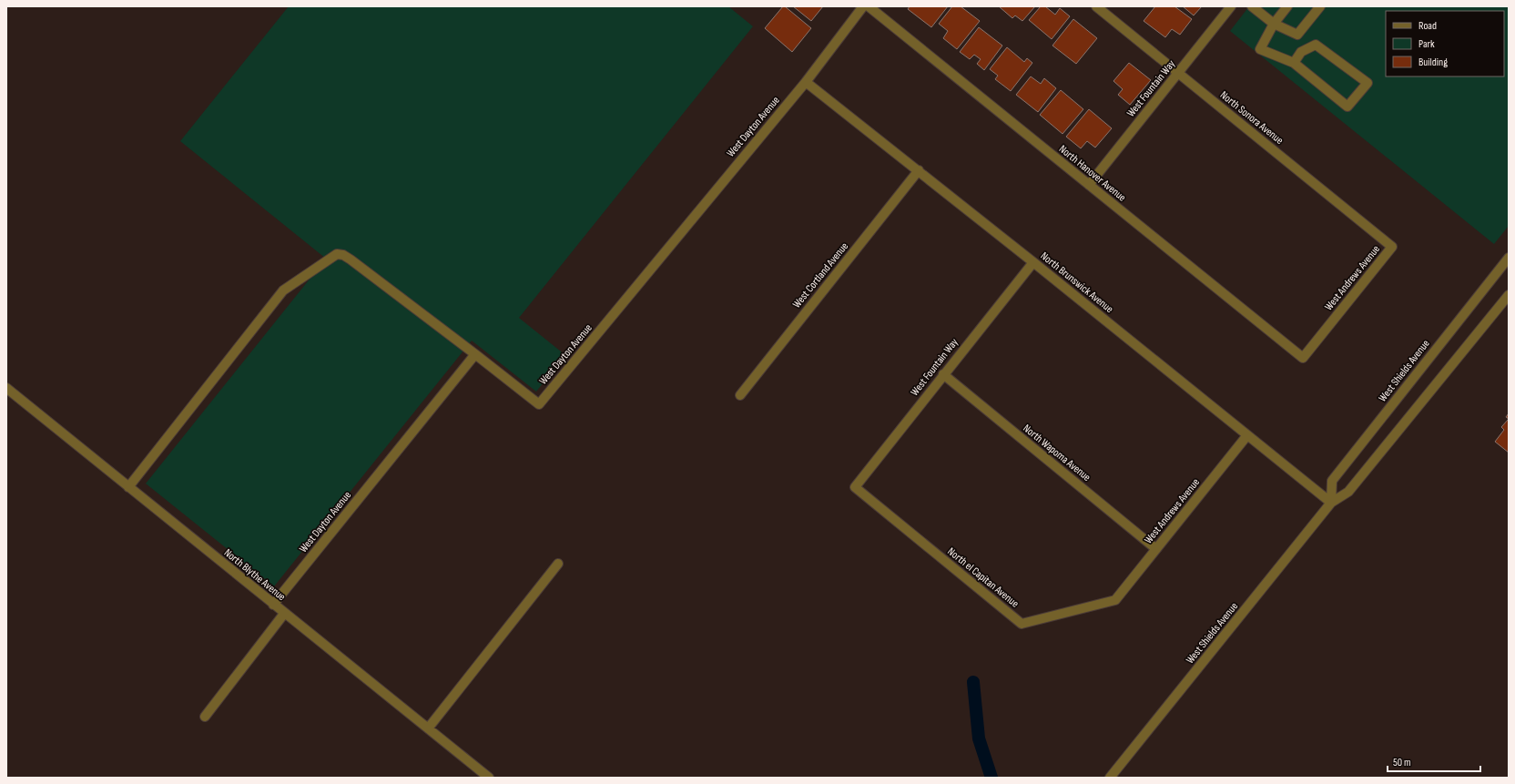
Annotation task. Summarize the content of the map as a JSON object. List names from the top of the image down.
{
  "streets": {
    "street": [
      "West Fountain Way",
      "North Sonora Avenue",
      "West Dayton Avenue",
      "North Hanover Avenue",
      "West Cortland Avenue",
      "West Andrews Avenue",
      "North Brunswick Avenue",
      "West Shields Avenue",
      "North Wapoma Avenue",
      "North Blythe Avenue",
      "North el Capitan Avenue"
    ]
  },
  "crossings": [
    ["West Fountain Way", "North Sonora Avenue"],
    ["West Fountain Way", "North Hanover Avenue"],
    ["West Fountain Way", "North Brunswick Avenue"],
    ["West Fountain Way", "North Wapoma Avenue"],
    ["West Fountain Way", "North el Capitan Avenue"],
    ["North Sonora Avenue", "West Andrews Avenue"],
    ["West Dayton Avenue", "North Brunswick Avenue"],
    ["West Dayton Avenue", "North Blythe Avenue"],
    ["North Hanover Avenue", "West Andrews Avenue"],
    ["West Cortland Avenue", "North Brunswick Avenue"],
    ["West Andrews Avenue", "North Brunswick Avenue"],
    ["West Andrews Avenue", "North Wapoma Avenue"],
    ["West Andrews Avenue", "North el Capitan Avenue"],
    ["North Brunswick Avenue", "West Shields Avenue"]
  ],
  "legend": ["Road", "Park", "Building"],
  "scale_bar": "50 m"
}
